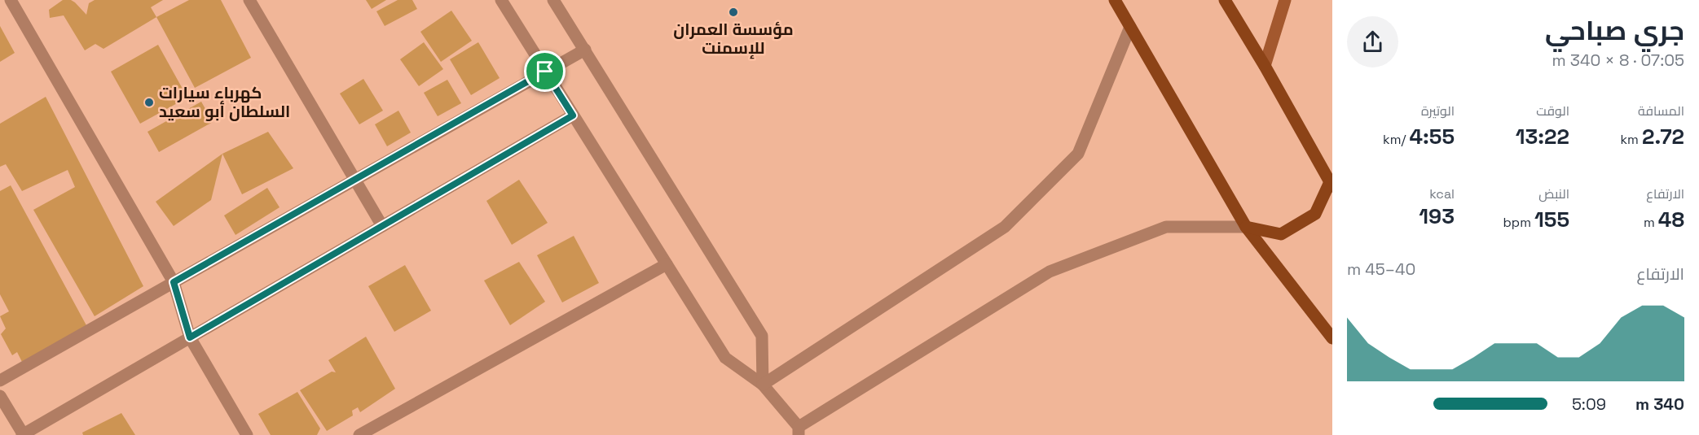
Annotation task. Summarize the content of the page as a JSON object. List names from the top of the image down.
{
  "places": ["مؤسسة العمران للإسمنت", "كهرباء سيارات السلطان أبو سعيد"],
  "page": {
    "heading": ["جري صباحي", "07:05 · 8 × 340 m"],
    "stats": [
      ["المسافة", "2.72 km"],
      ["الوقت", "13:22"],
      ["الوتيرة", "4:55 /km"],
      ["الارتفاع", "48 m"],
      ["النبض", "155 bpm"],
      ["kcal", "193"]
    ],
    "chart": ["الارتفاع", "40–45 m"],
    "list": [
      {
        "name": "340 m",
        "note": "5:09"
      }
    ]
  }
}
